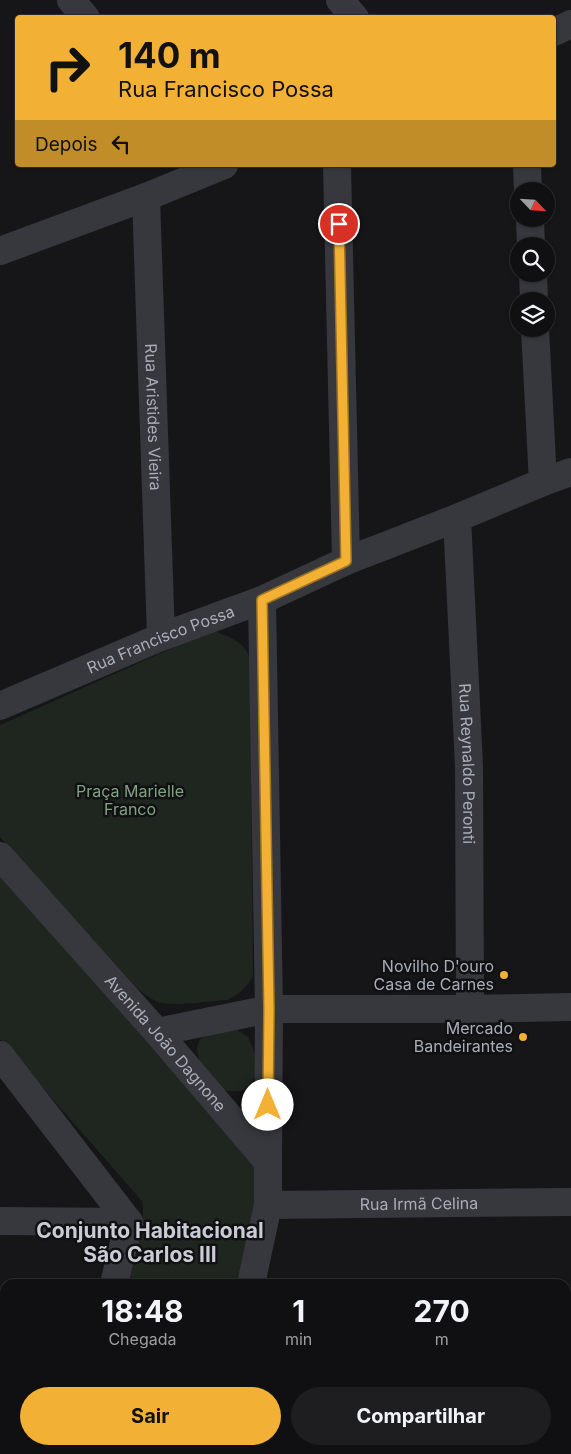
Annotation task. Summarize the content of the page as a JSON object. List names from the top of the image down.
{
  "streets": {
    "street": [
      "Rua Aristides Vieira",
      "Rua Francisco Possa",
      "Rua Reynaldo Peronti",
      "Avenida João Dagnone",
      "Rua Irmã Celina"
    ]
  },
  "crossings": [
    ["Rua Aristides Vieira", "Rua Francisco Possa"],
    ["Rua Francisco Possa", "Rua Reynaldo Peronti"]
  ],
  "districts": ["Conjunto Habitacional São Carlos III"],
  "parks": ["Praça Marielle Franco"],
  "places": ["Novilho D'ouro Casa de Carnes", "Mercado Bandeirantes"],
  "north": "bottom right",
  "page": {
    "turn": ["140 m", "Rua Francisco Possa"],
    "then": "Depois",
    "eta": [
      "18:48",
      "Chegada",
      "1",
      "min",
      "270",
      "m"
    ],
    "buttons": ["Sair", "Compartilhar"]
  }
}
